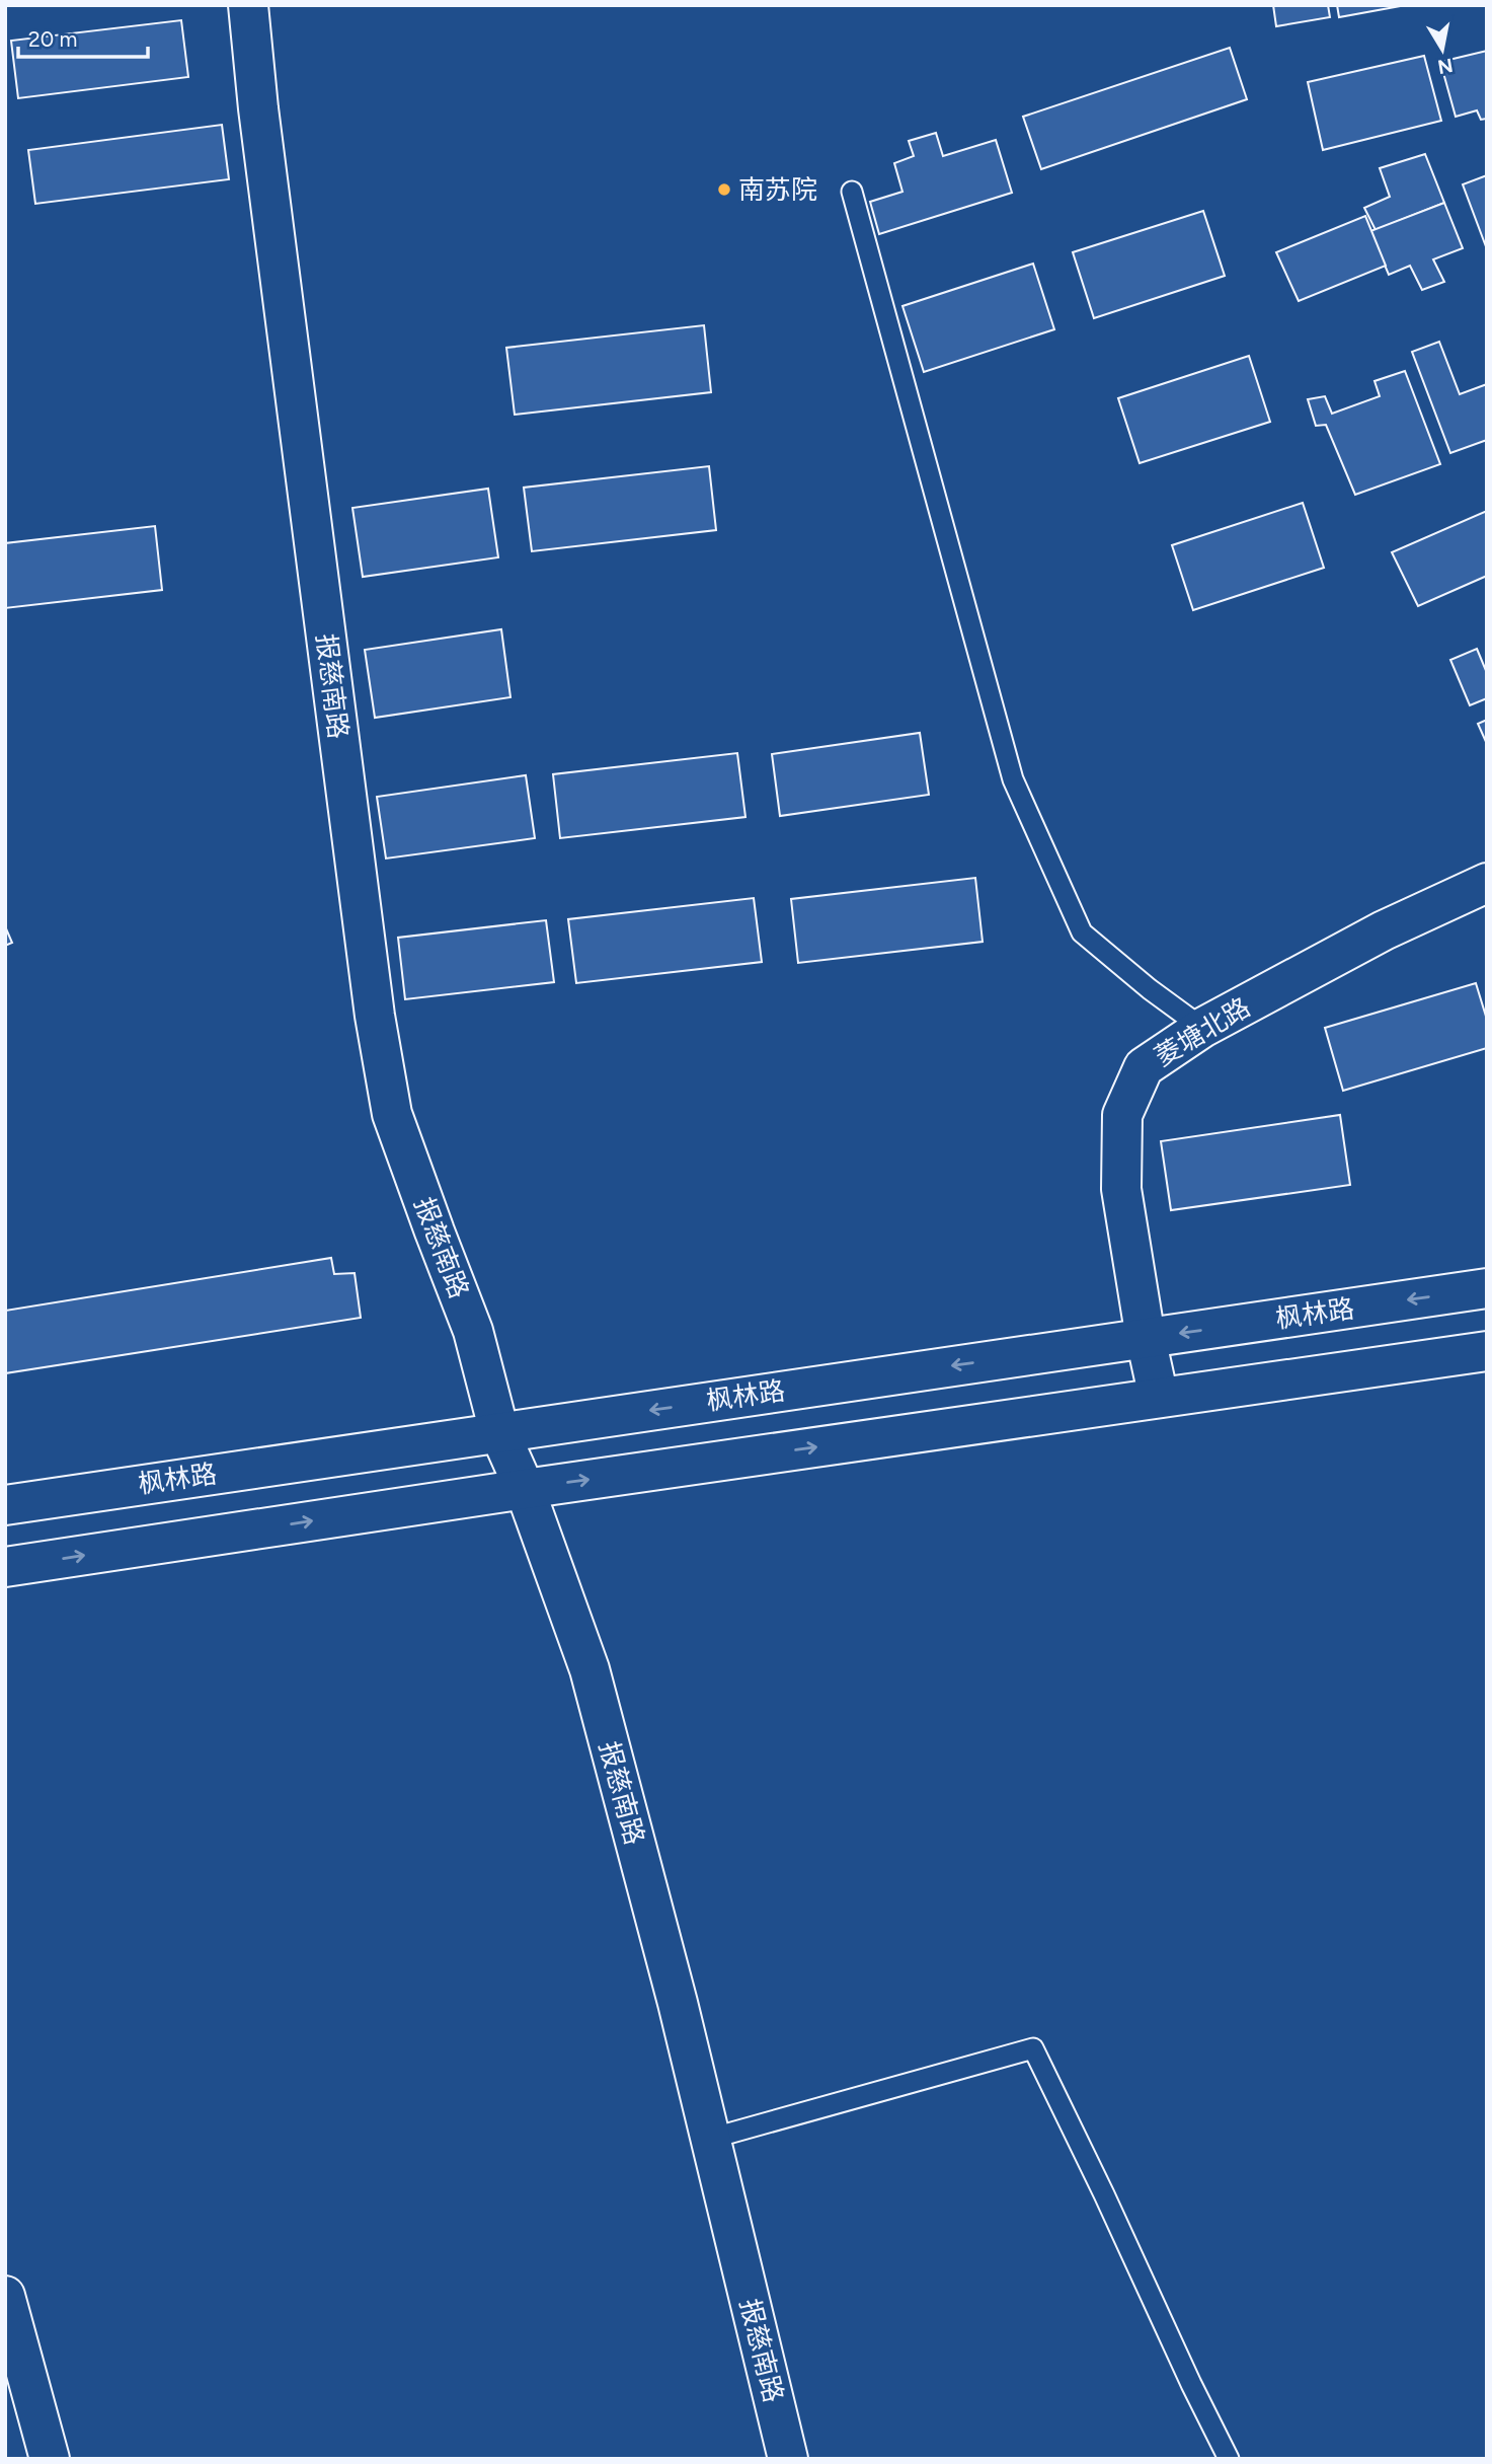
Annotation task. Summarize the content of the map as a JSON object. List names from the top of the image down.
{
  "streets": {
    "street": ["报慈南路", "菱塘北路", "枫林路"]
  },
  "crossings": [
    ["报慈南路", "枫林路"],
    ["菱塘北路", "枫林路"]
  ],
  "places": ["南苏院"],
  "scale_bar": "20 m",
  "north": "bottom"
}
